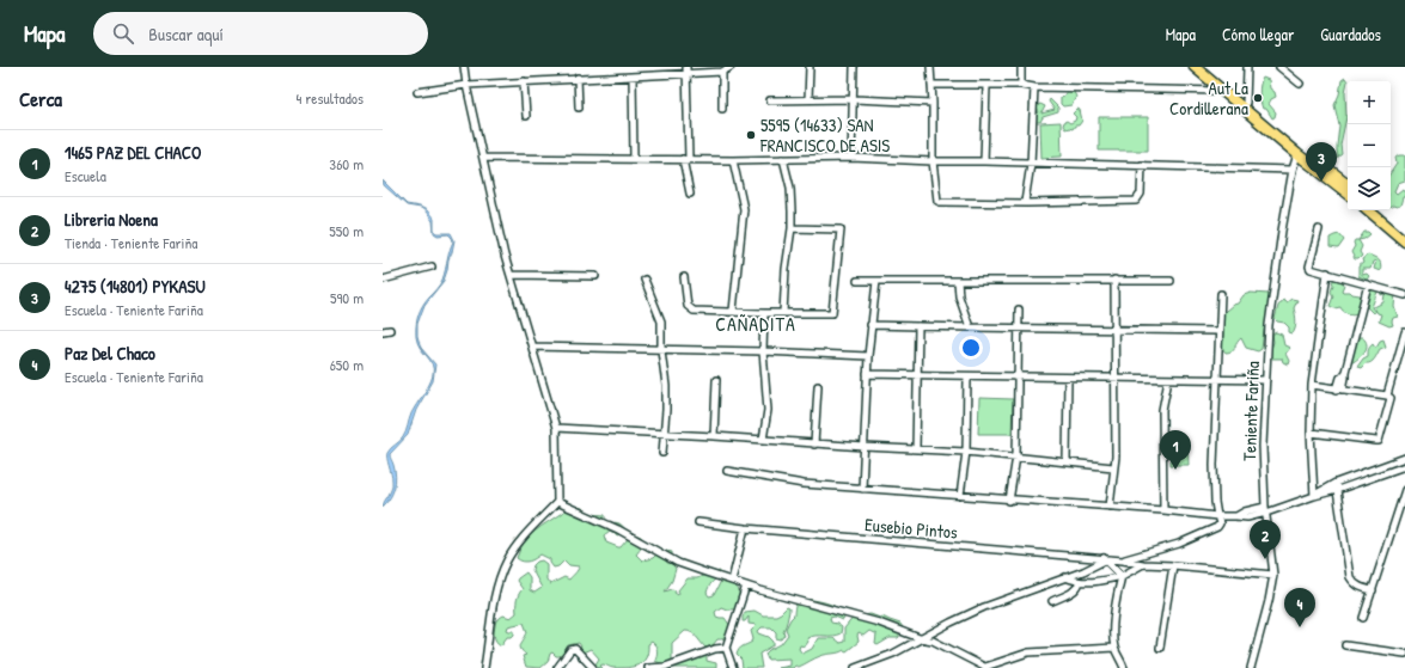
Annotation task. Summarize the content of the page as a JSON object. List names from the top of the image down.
{
  "streets": {
    "street": ["Teniente Fariña", "Eusebio Pintos"]
  },
  "districts": ["CAÑADITA"],
  "places": ["Aut La Cordillerana", "5595 (14633) SAN FRANCISCO DE ASIS"],
  "page": {
    "header": "Mapa",
    "search": "Buscar aquí",
    "nav": ["Mapa", "Cómo llegar", "Guardados"],
    "heading": ["Cerca", "4 resultados"],
    "map_buttons": ["+", "−"],
    "list": [
      {
        "mark": "1",
        "name": "1465 PAZ DEL CHACO",
        "note": "Escuela",
        "value": "360 m"
      },
      {
        "mark": "2",
        "name": "Libreria Noena",
        "note": "Tienda · Teniente Fariña",
        "value": "550 m"
      },
      {
        "mark": "3",
        "name": "4275 (14801) PYKASU",
        "note": "Escuela · Teniente Fariña",
        "value": "590 m"
      },
      {
        "mark": "4",
        "name": "Paz Del Chaco",
        "note": "Escuela · Teniente Fariña",
        "value": "650 m"
      }
    ],
    "pins": [
      "3",
      "1",
      "2",
      "4"
    ]
  }
}
